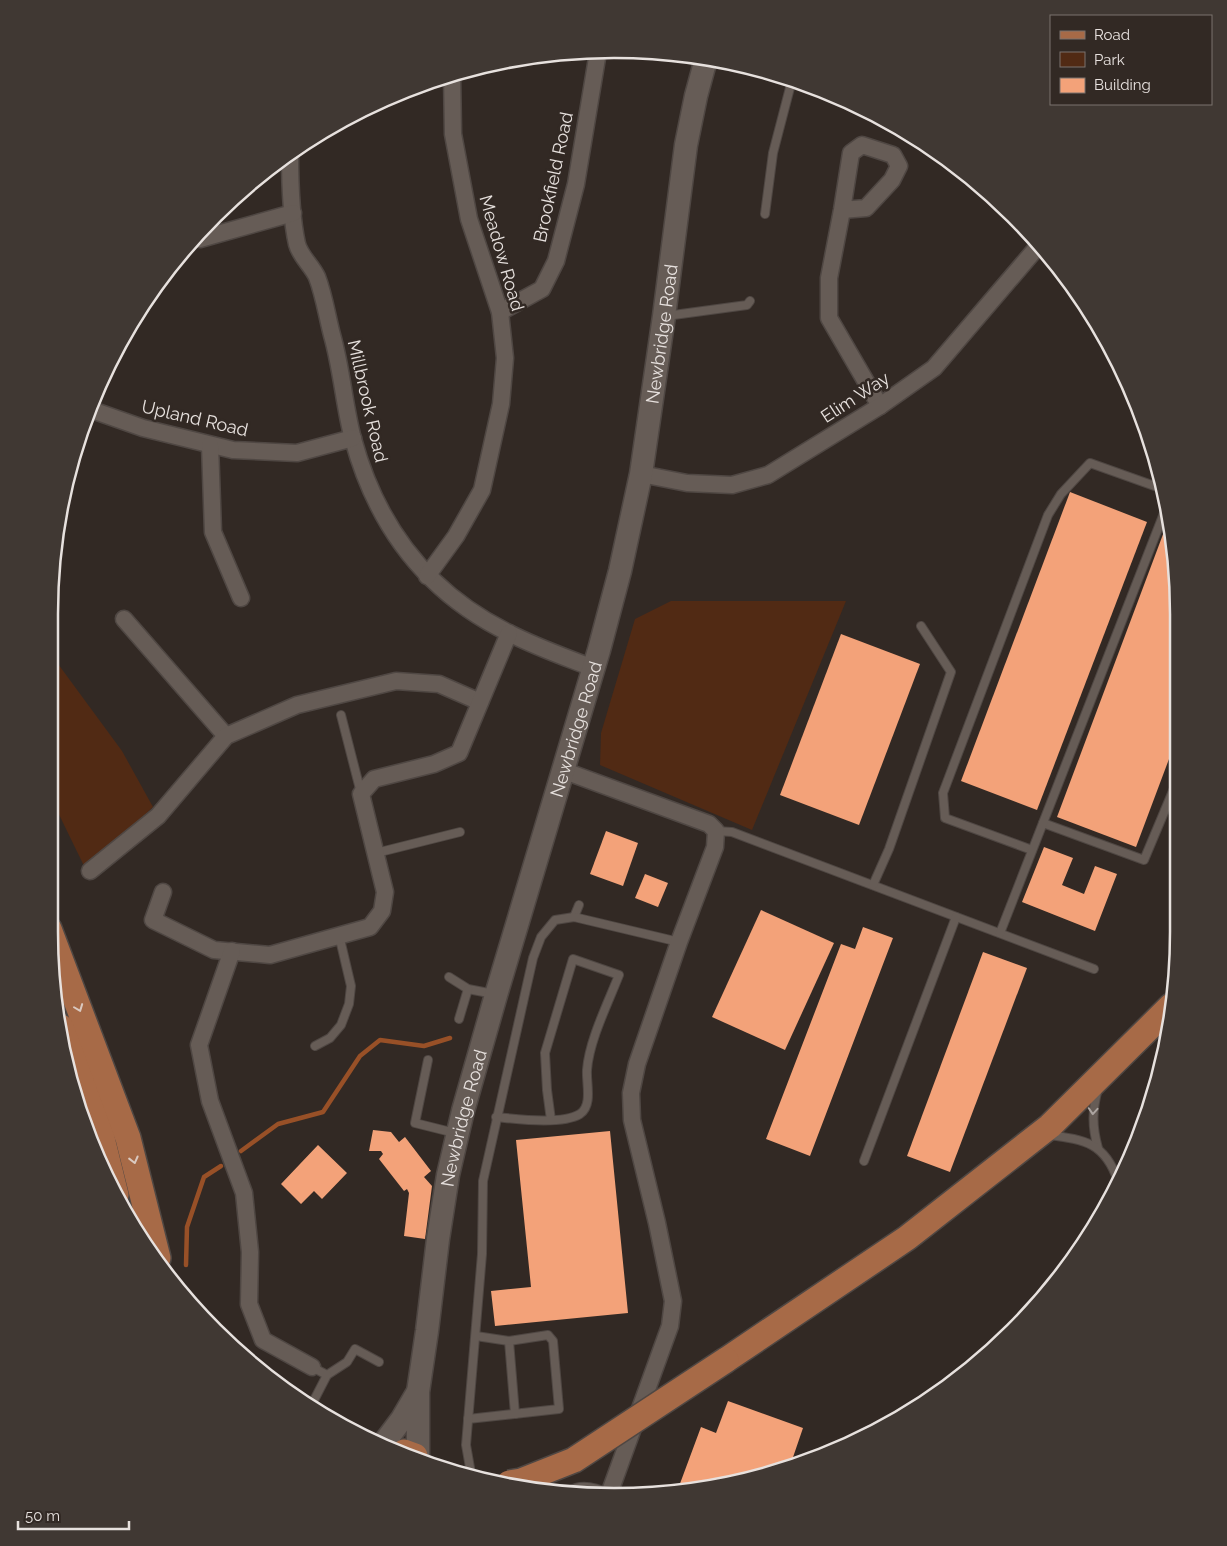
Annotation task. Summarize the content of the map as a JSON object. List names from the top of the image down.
{
  "streets": {
    "main road": ["Newbridge Road"],
    "street": [
      "Brookfield Road",
      "Meadow Road",
      "Elim Way",
      "Millbrook Road",
      "Upland Road"
    ]
  },
  "crossings": [
    ["Brookfield Road", "Meadow Road"],
    ["Meadow Road", "Millbrook Road"],
    ["Newbridge Road", "Elim Way"],
    ["Newbridge Road", "Millbrook Road"],
    ["Millbrook Road", "Upland Road"]
  ],
  "legend": ["Road", "Park", "Building"],
  "scale_bar": "50 m"
}
